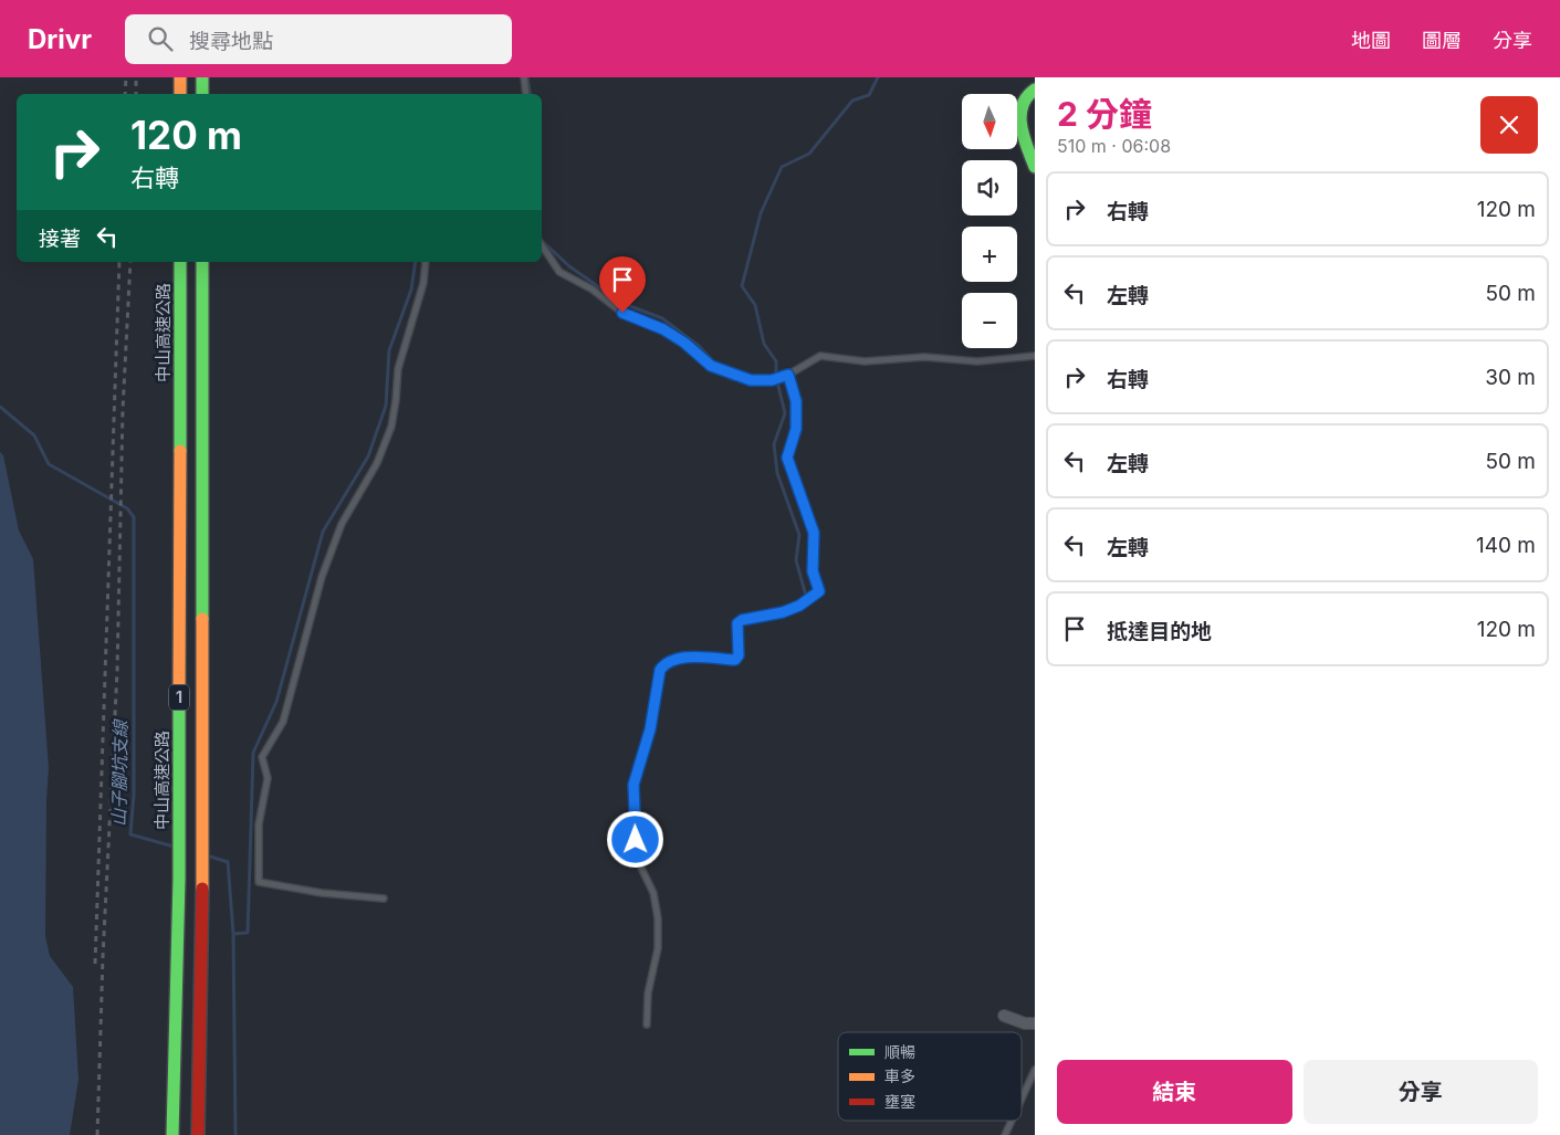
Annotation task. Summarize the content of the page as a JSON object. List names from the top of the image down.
{
  "streets": {
    "main road": ["中山高速公路", "1"]
  },
  "water": ["山子腳坑支線"],
  "legend": ["順暢", "車多", "壅塞"],
  "north": "bottom",
  "page": {
    "header": "Drivr",
    "search": "搜尋地點",
    "nav": ["地圖", "圖層", "分享"],
    "heading": ["2 分鐘", "510 m · 06:08"],
    "map_buttons": ["+", "−"],
    "turn": ["120 m", "右轉"],
    "list": [
      {
        "name": "右轉",
        "value": "120 m"
      },
      {
        "name": "左轉",
        "value": "50 m"
      },
      {
        "name": "右轉",
        "value": "30 m"
      },
      {
        "name": "左轉",
        "value": "50 m"
      },
      {
        "name": "左轉",
        "value": "140 m"
      },
      {
        "name": "抵達目的地",
        "value": "120 m"
      }
    ],
    "then": "接著",
    "buttons": ["結束", "分享"]
  }
}
